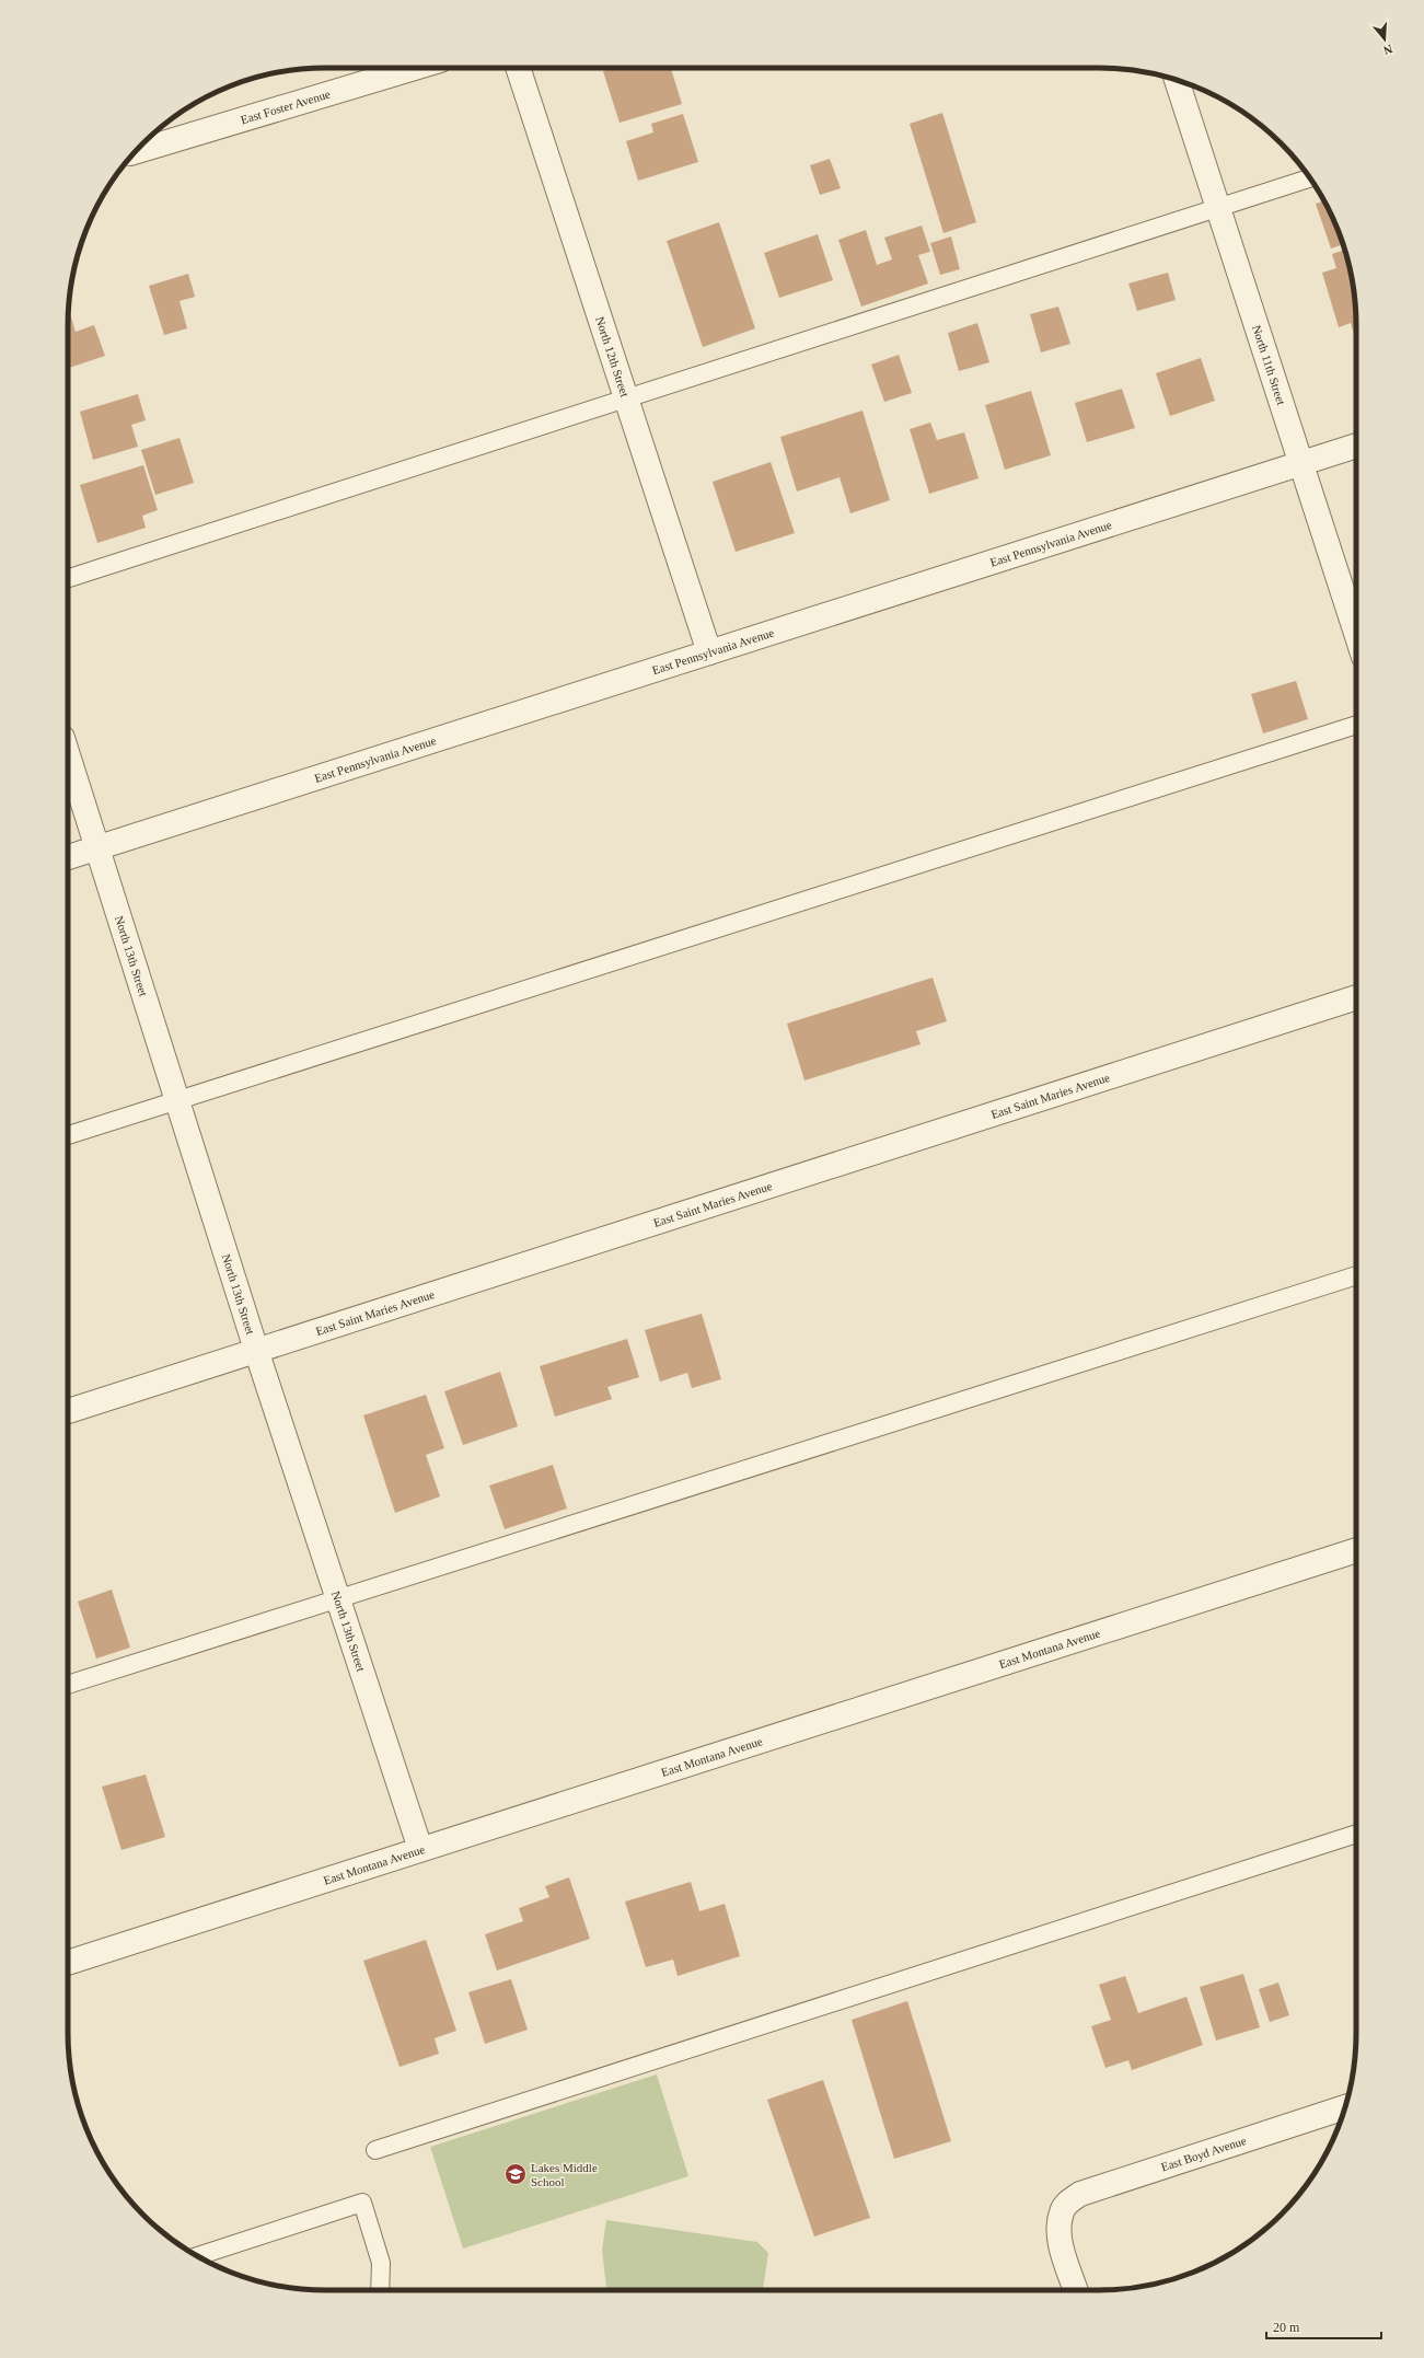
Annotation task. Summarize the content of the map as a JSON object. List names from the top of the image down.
{
  "streets": {
    "street": [
      "East Foster Avenue",
      "North 12th Street",
      "North 11th Street",
      "East Pennsylvania Avenue",
      "North 13th Street",
      "East Saint Maries Avenue",
      "East Montana Avenue",
      "East Boyd Avenue"
    ]
  },
  "crossings": [
    ["North 12th Street", "East Pennsylvania Avenue"],
    ["North 11th Street", "East Pennsylvania Avenue"],
    ["East Pennsylvania Avenue", "North 13th Street"],
    ["North 13th Street", "East Saint Maries Avenue"],
    ["North 13th Street", "East Montana Avenue"]
  ],
  "places": {
    "school or university": ["Lakes Middle School"]
  },
  "scale_bar": "20 m",
  "north": "bottom"
}
